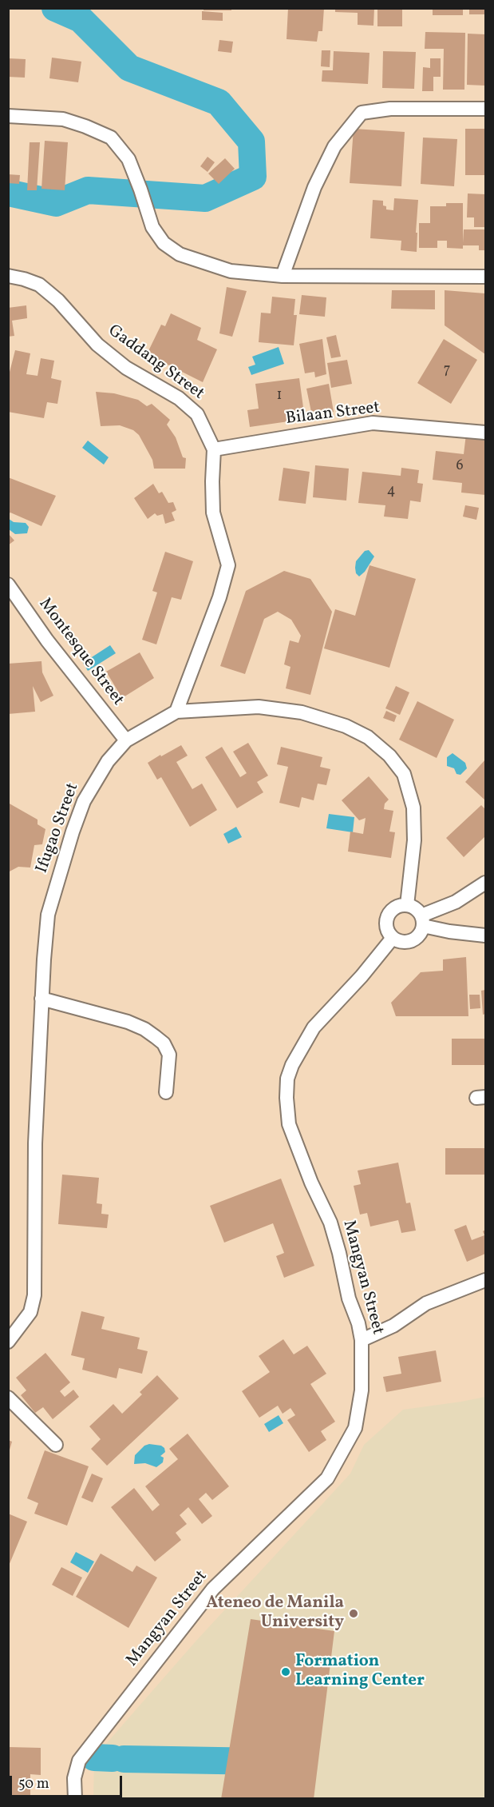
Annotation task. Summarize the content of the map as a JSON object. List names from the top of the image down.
{
  "streets": {
    "street": [
      "Gaddang Street",
      "Bilaan Street",
      "Montesque Street",
      "Ifugao Street",
      "Mangyan Street"
    ]
  },
  "crossings": [
    ["Gaddang Street", "Bilaan Street"],
    ["Gaddang Street", "Ifugao Street"],
    ["Montesque Street", "Ifugao Street"],
    ["Ifugao Street", "Mangyan Street"]
  ],
  "places": ["Ateneo de Manila University", "Formation Learning Center"],
  "house_numbers": [
    "7",
    "1",
    "6",
    "4"
  ],
  "scale_bar": "50 m"
}
